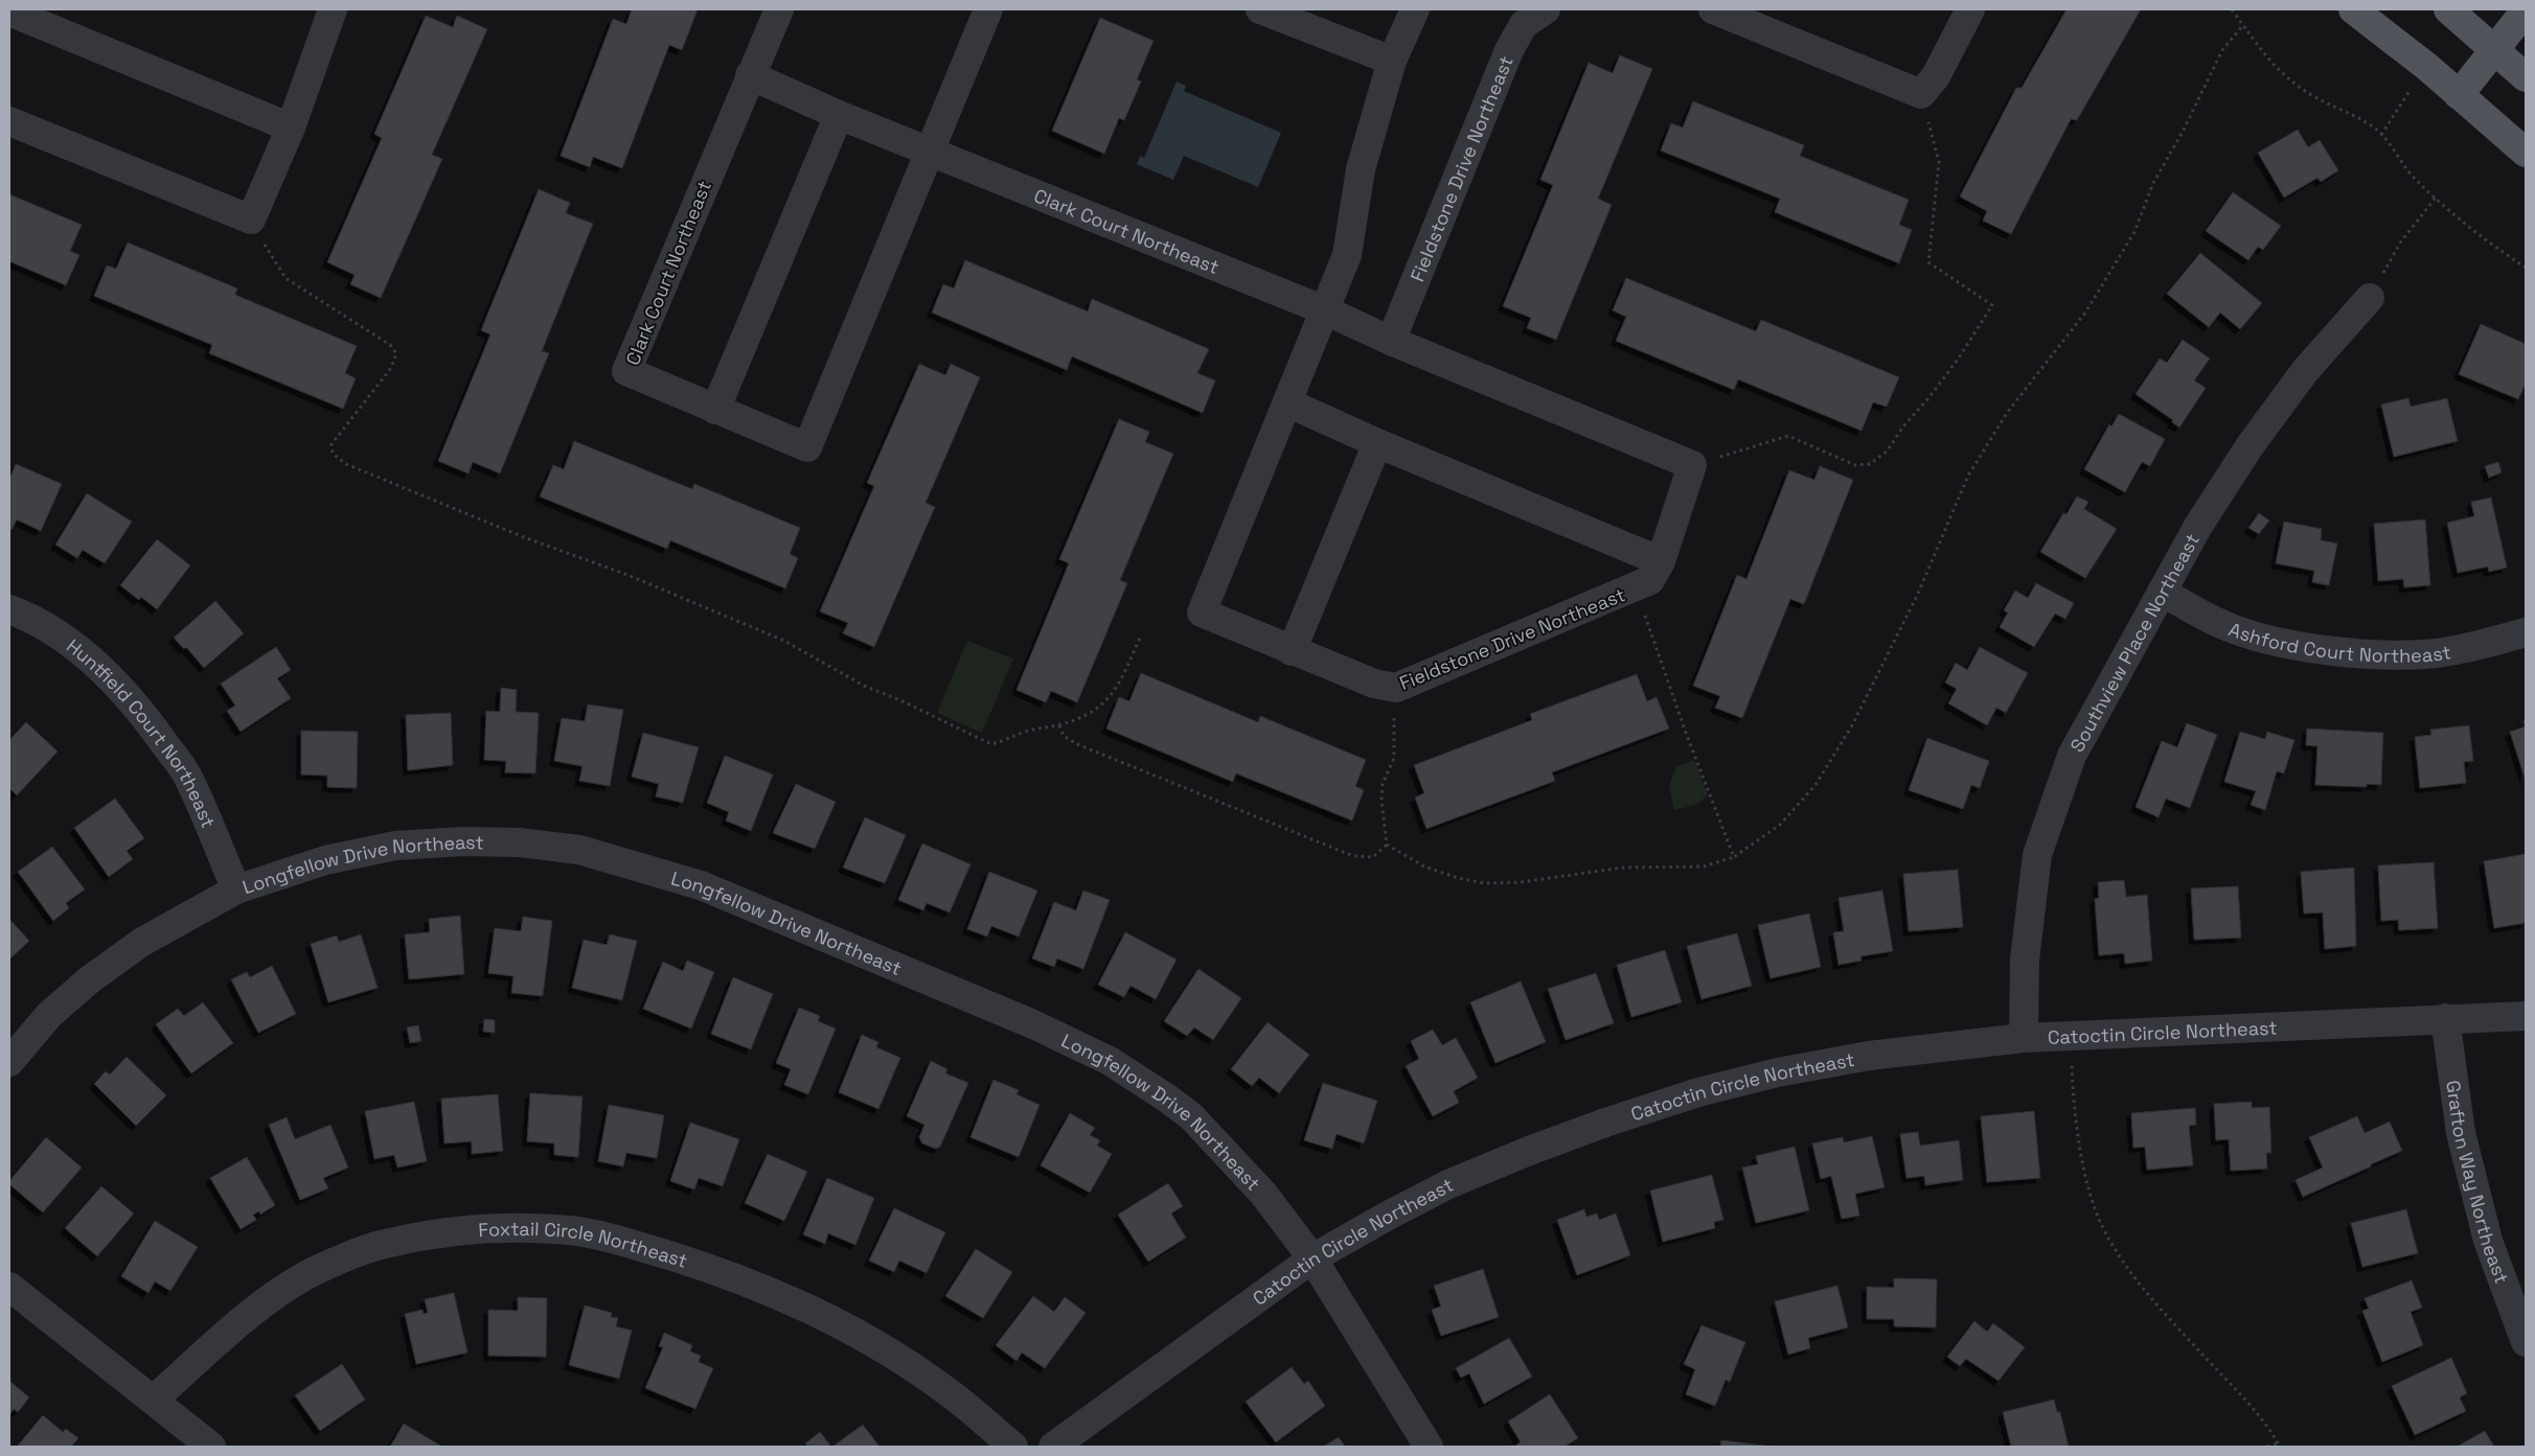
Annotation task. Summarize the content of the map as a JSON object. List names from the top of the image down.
{
  "streets": {
    "street": [
      "Fieldstone Drive Northeast",
      "Clark Court Northeast",
      "Ashford Court Northeast",
      "Southview Place Northeast",
      "Huntfield Court Northeast",
      "Longfellow Drive Northeast",
      "Catoctin Circle Northeast",
      "Grafton Way Northeast",
      "Foxtail Circle Northeast"
    ]
  },
  "crossings": [
    ["Fieldstone Drive Northeast", "Clark Court Northeast"],
    ["Ashford Court Northeast", "Southview Place Northeast"],
    ["Southview Place Northeast", "Catoctin Circle Northeast"],
    ["Huntfield Court Northeast", "Longfellow Drive Northeast"],
    ["Longfellow Drive Northeast", "Catoctin Circle Northeast"],
    ["Catoctin Circle Northeast", "Grafton Way Northeast"]
  ]
}
